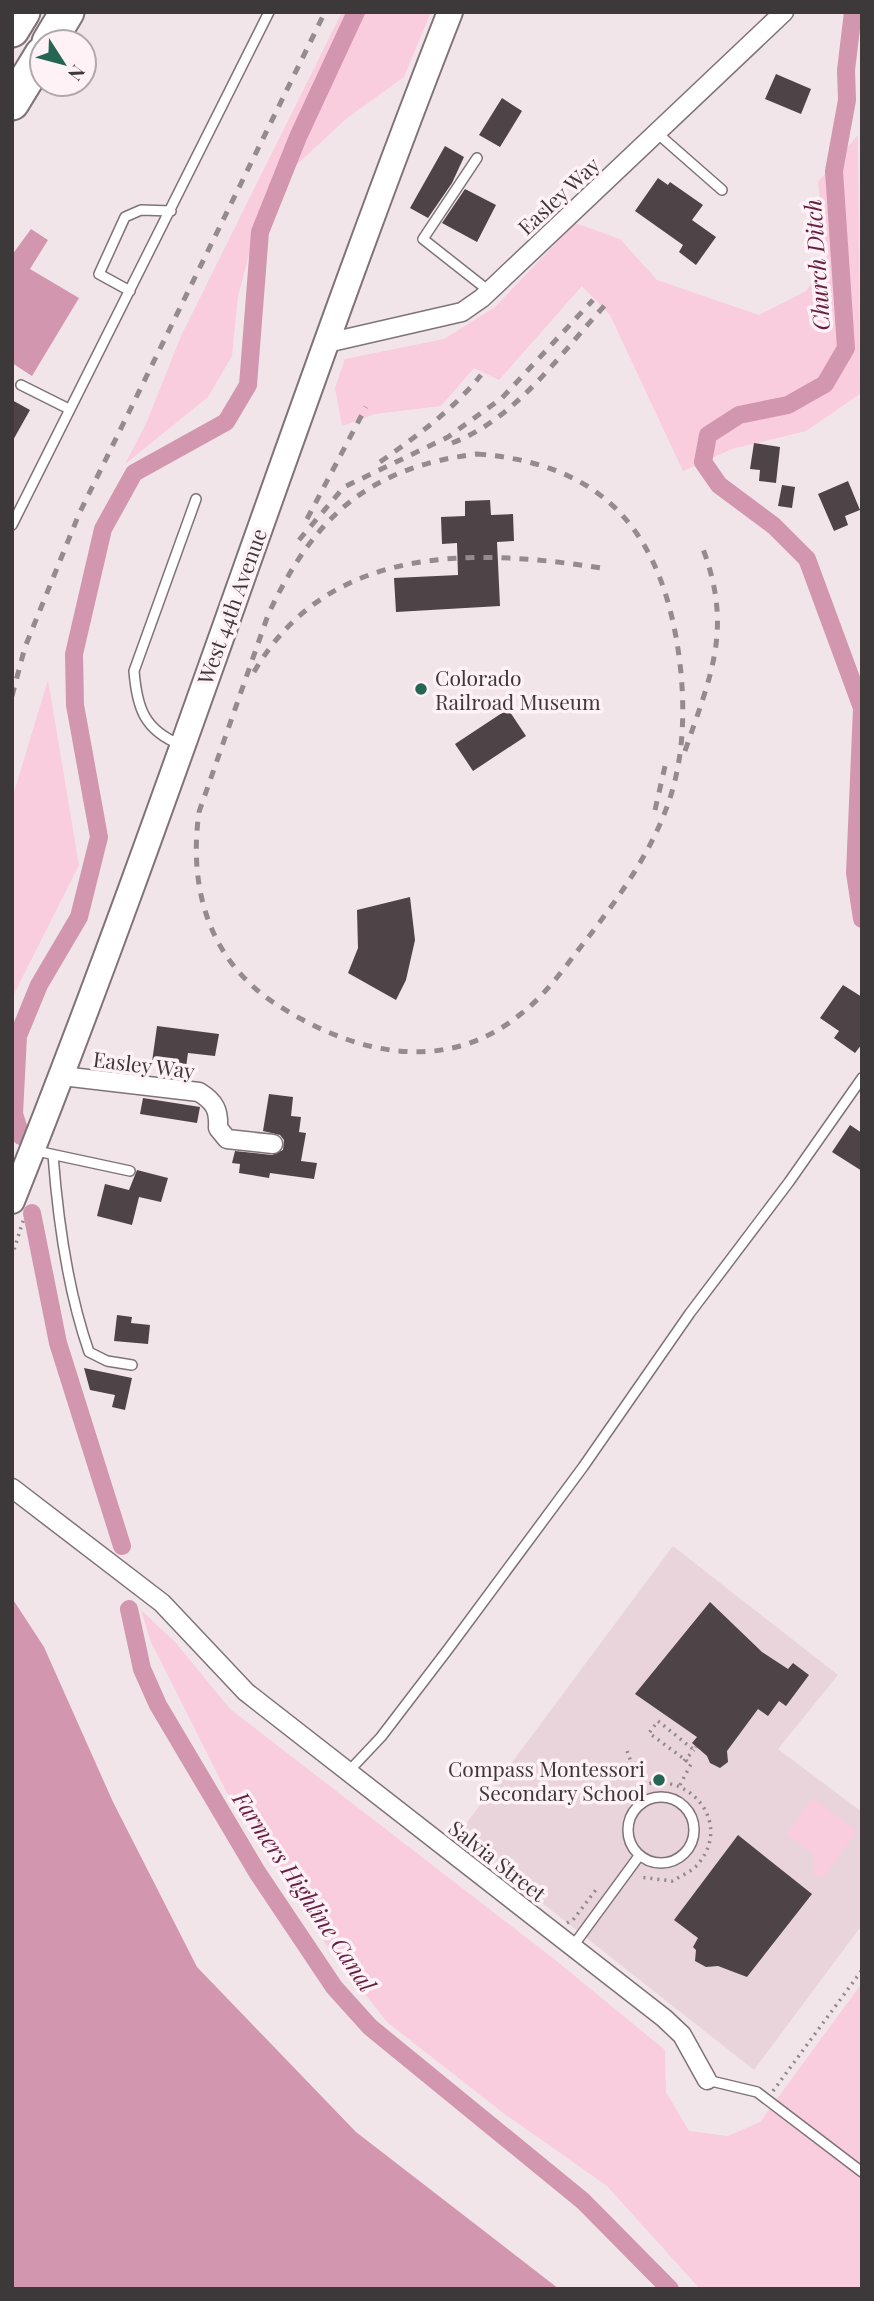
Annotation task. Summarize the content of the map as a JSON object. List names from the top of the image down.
{
  "streets": {
    "street": ["Easley Way", "West 44th Avenue", "Salvia Street"]
  },
  "crossings": [
    ["Easley Way", "West 44th Avenue"]
  ],
  "water": ["Church Ditch", "Farmers Highline Canal"],
  "places": ["Colorado Railroad Museum", "Compass Montessori Secondary School"],
  "north": "bottom right"
}
